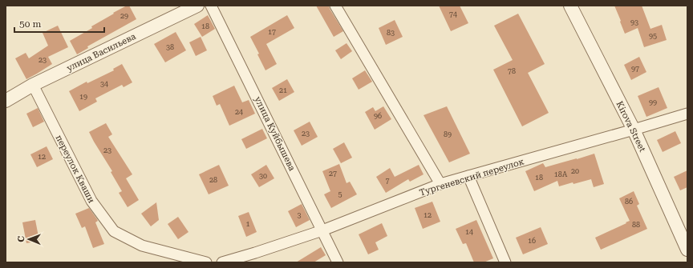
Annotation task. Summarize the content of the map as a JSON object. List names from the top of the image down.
{
  "streets": {
    "street": [
      "улица Васильева",
      "Kirova Street",
      "улица Куйбышева",
      "переулок Кваши",
      "Тургеневский переулок"
    ]
  },
  "crossings": [
    ["улица Васильева", "переулок Кваши"],
    ["Kirova Street", "Тургеневский переулок"],
    ["улица Куйбышева", "Тургеневский переулок"]
  ],
  "house_numbers": [
    "74",
    "29",
    "93",
    "18",
    "17",
    "83",
    "95",
    "38",
    "23",
    "97",
    "78",
    "34",
    "21",
    "19",
    "99",
    "24",
    "96",
    "23",
    "89",
    "23",
    "12",
    "20",
    "27",
    "18А",
    "30",
    "18",
    "28",
    "7",
    "5",
    "86",
    "3",
    "12",
    "1",
    "88",
    "14",
    "16"
  ],
  "scale_bar": "50 m",
  "north": "left"
}
